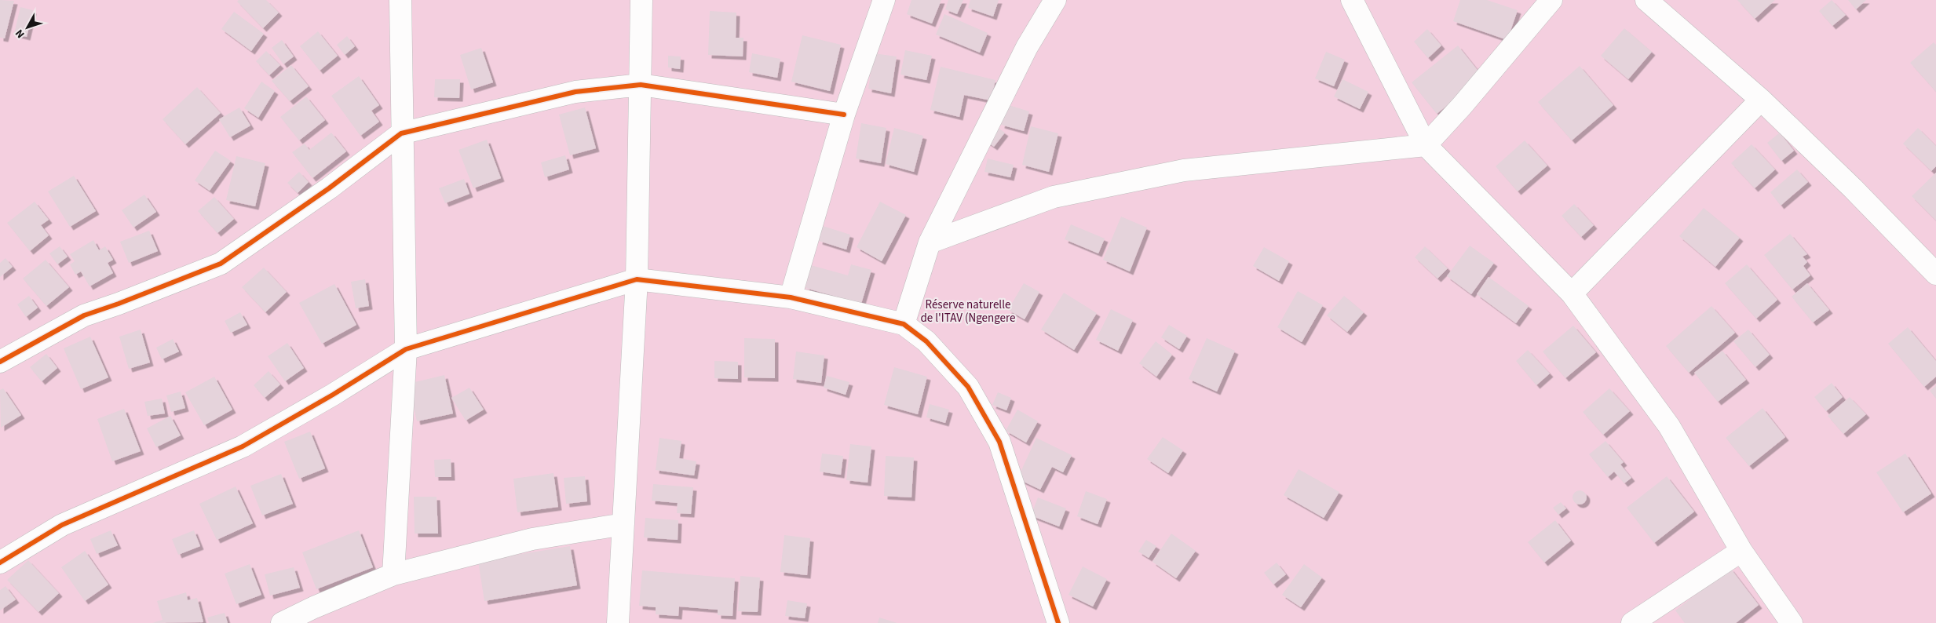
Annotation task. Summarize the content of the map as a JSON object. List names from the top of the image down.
{
  "parks": ["Réserve naturelle de l'ITAV (Ngengere"],
  "north": "bottom left"
}
